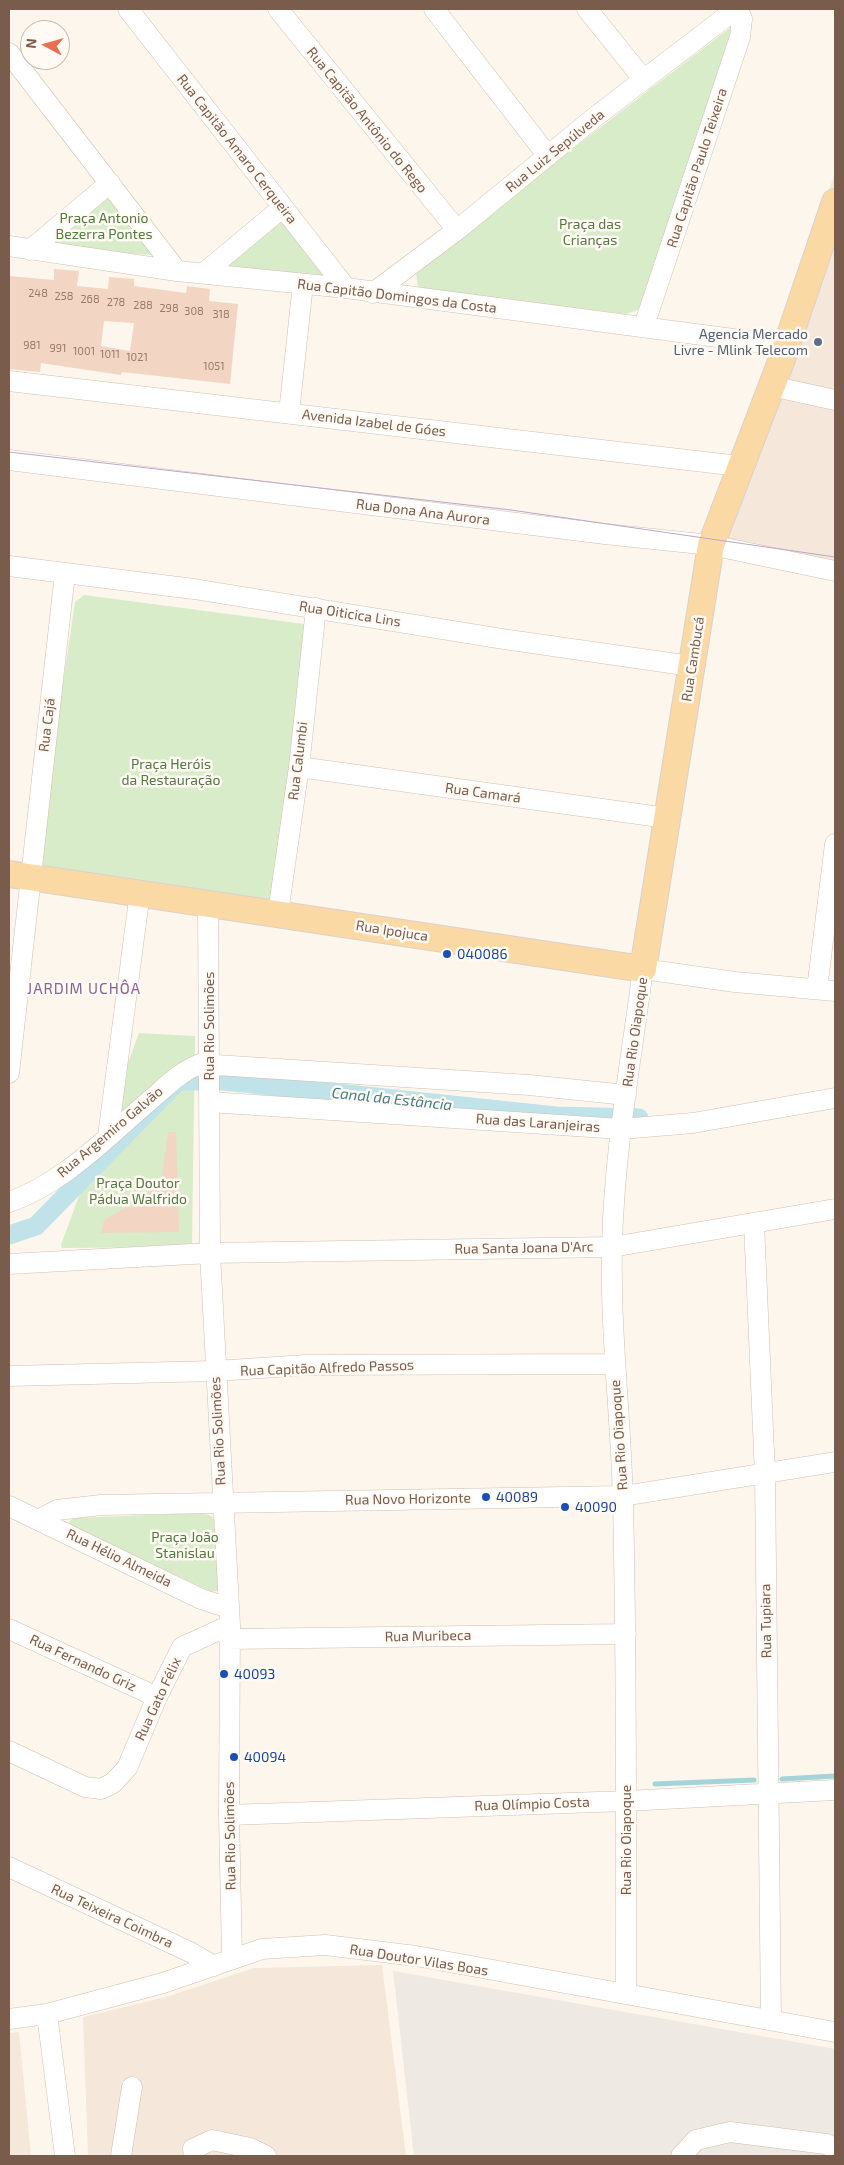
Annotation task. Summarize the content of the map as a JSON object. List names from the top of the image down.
{
  "streets": {
    "main road": ["Rua Cambucá", "Rua Ipojuca"],
    "street": [
      "Rua Capitão Antônio do Rego",
      "Rua Capitão Amaro Cerqueira",
      "Rua Luiz Sepúlveda",
      "Rua Capitão Paulo Teixeira",
      "Rua Capitão Domingos da Costa",
      "Avenida Izabel de Góes",
      "Rua Dona Ana Aurora",
      "Rua Oiticica Lins",
      "Rua Cajá",
      "Rua Calumbi",
      "Rua Camará",
      "Rua Rio Solimões",
      "Rua Rio Oiapoque",
      "Rua das Laranjeiras",
      "Rua Argemiro Galvão",
      "Rua Santa Joana D'Arc",
      "Rua Capitão Alfredo Passos",
      "Rua Novo Horizonte",
      "Rua Hélio Almeida",
      "Rua Tupiara",
      "Rua Muribeca",
      "Rua Fernando Griz",
      "Rua Gato Félix",
      "Rua Olímpio Costa",
      "Rua Teixeira Coimbra",
      "Rua Doutor Vilas Boas"
    ]
  },
  "crossings": [
    ["Rua Capitão Antônio do Rego", "Rua Luiz Sepúlveda"],
    ["Rua Capitão Amaro Cerqueira", "Rua Capitão Domingos da Costa"],
    ["Rua Luiz Sepúlveda", "Rua Capitão Paulo Teixeira"],
    ["Rua Luiz Sepúlveda", "Rua Capitão Domingos da Costa"],
    ["Rua Capitão Paulo Teixeira", "Rua Capitão Domingos da Costa"],
    ["Rua Capitão Domingos da Costa", "Rua Cambucá"],
    ["Avenida Izabel de Góes", "Rua Cambucá"],
    ["Rua Dona Ana Aurora", "Rua Cambucá"],
    ["Rua Oiticica Lins", "Rua Cambucá"],
    ["Rua Oiticica Lins", "Rua Cajá"],
    ["Rua Oiticica Lins", "Rua Calumbi"],
    ["Rua Cambucá", "Rua Camará"],
    ["Rua Cambucá", "Rua Ipojuca"],
    ["Rua Cambucá", "Rua Rio Oiapoque"],
    ["Rua Cajá", "Rua Ipojuca"],
    ["Rua Calumbi", "Rua Camará"],
    ["Rua Calumbi", "Rua Ipojuca"],
    ["Rua Ipojuca", "Rua Rio Solimões"],
    ["Rua Ipojuca", "Rua Rio Oiapoque"],
    ["Rua Rio Solimões", "Rua das Laranjeiras"],
    ["Rua Rio Solimões", "Rua Argemiro Galvão"],
    ["Rua Rio Solimões", "Rua Santa Joana D'Arc"],
    ["Rua Rio Solimões", "Rua Capitão Alfredo Passos"],
    ["Rua Rio Solimões", "Rua Novo Horizonte"],
    ["Rua Rio Solimões", "Rua Hélio Almeida"],
    ["Rua Rio Solimões", "Rua Muribeca"],
    ["Rua Rio Solimões", "Rua Gato Félix"],
    ["Rua Rio Solimões", "Rua Olímpio Costa"],
    ["Rua Rio Solimões", "Rua Teixeira Coimbra"],
    ["Rua Rio Solimões", "Rua Doutor Vilas Boas"],
    ["Rua Rio Oiapoque", "Rua das Laranjeiras"],
    ["Rua Rio Oiapoque", "Rua Santa Joana D'Arc"],
    ["Rua Rio Oiapoque", "Rua Capitão Alfredo Passos"],
    ["Rua Rio Oiapoque", "Rua Novo Horizonte"],
    ["Rua Rio Oiapoque", "Rua Muribeca"],
    ["Rua Rio Oiapoque", "Rua Olímpio Costa"],
    ["Rua Rio Oiapoque", "Rua Doutor Vilas Boas"],
    ["Rua Santa Joana D'Arc", "Rua Tupiara"],
    ["Rua Novo Horizonte", "Rua Hélio Almeida"],
    ["Rua Novo Horizonte", "Rua Tupiara"],
    ["Rua Hélio Almeida", "Rua Muribeca"],
    ["Rua Hélio Almeida", "Rua Gato Félix"],
    ["Rua Tupiara", "Rua Olímpio Costa"],
    ["Rua Tupiara", "Rua Doutor Vilas Boas"],
    ["Rua Muribeca", "Rua Gato Félix"],
    ["Rua Fernando Griz", "Rua Gato Félix"],
    ["Rua Teixeira Coimbra", "Rua Doutor Vilas Boas"]
  ],
  "districts": ["JARDIM UCHÔA"],
  "water": ["Canal da Estância"],
  "parks": [
    "Praça Antonio Bezerra Pontes",
    "Praça das Crianças",
    "Praça Heróis da Restauração",
    "Praça Doutor Pádua Walfrido",
    "Praça João Stanislau"
  ],
  "places": [
    "Agencia Mercado Livre - Mlink Telecom",
    "040086",
    "40089",
    "40090",
    "40093",
    "40094"
  ],
  "house_numbers": [
    "248",
    "258",
    "268",
    "278",
    "288",
    "298",
    "308",
    "318",
    "981",
    "991",
    "1001",
    "1011",
    "1021",
    "1051"
  ],
  "north": "left"
}
